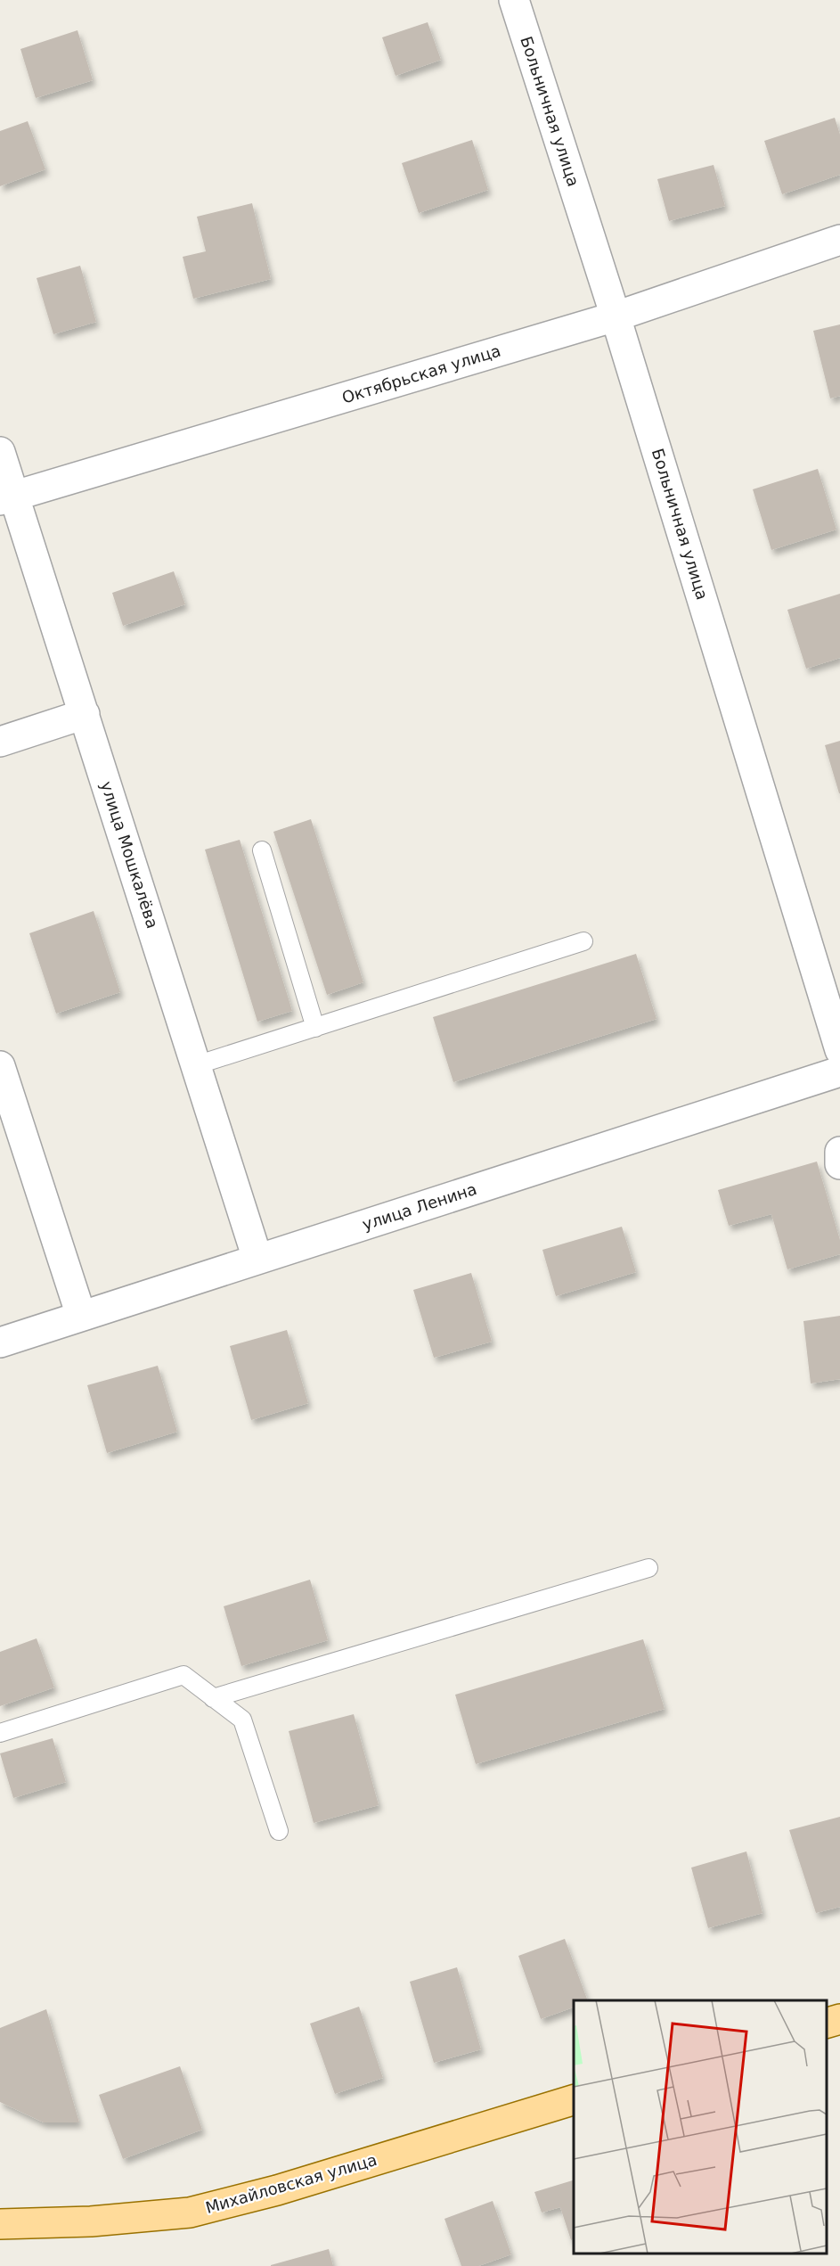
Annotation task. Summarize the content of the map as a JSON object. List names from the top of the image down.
{
  "streets": {
    "main road": ["Михайловская улица"],
    "street": [
      "Больничная улица",
      "Октябрьская улица",
      "улица Мошкалёва",
      "улица Ленина"
    ]
  },
  "crossings": [
    ["Больничная улица", "Октябрьская улица"],
    ["Октябрьская улица", "улица Мошкалёва"],
    ["улица Мошкалёва", "улица Ленина"]
  ]
}
